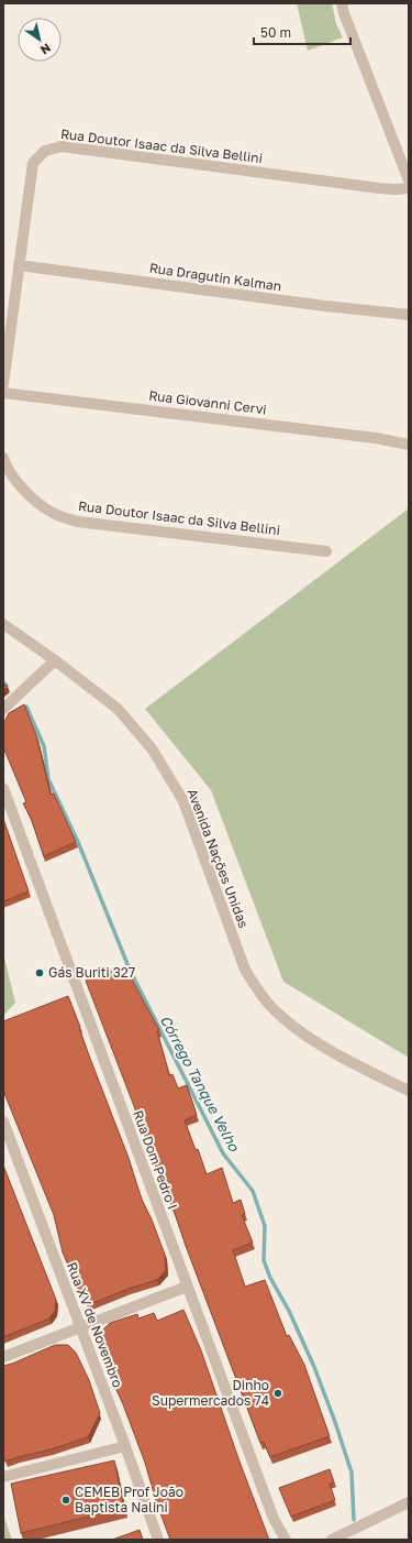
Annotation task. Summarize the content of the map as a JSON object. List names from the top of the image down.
{
  "streets": {
    "street": [
      "Rua Doutor Isaac da Silva Bellini",
      "Rua Dragutin Kalman",
      "Rua Giovanni Cervi",
      "Avenida Nações Unidas",
      "Rua Dom Pedro I",
      "Rua XV de Novembro"
    ]
  },
  "crossings": [
    ["Rua Doutor Isaac da Silva Bellini", "Rua Dragutin Kalman"]
  ],
  "water": ["Córrego Tanque Velho"],
  "places": ["Gás Buriti 327", "Dinho Supermercados 74", "CEMEB Prof João Baptista Nalini"],
  "scale_bar": "50 m",
  "north": "bottom right"
}
